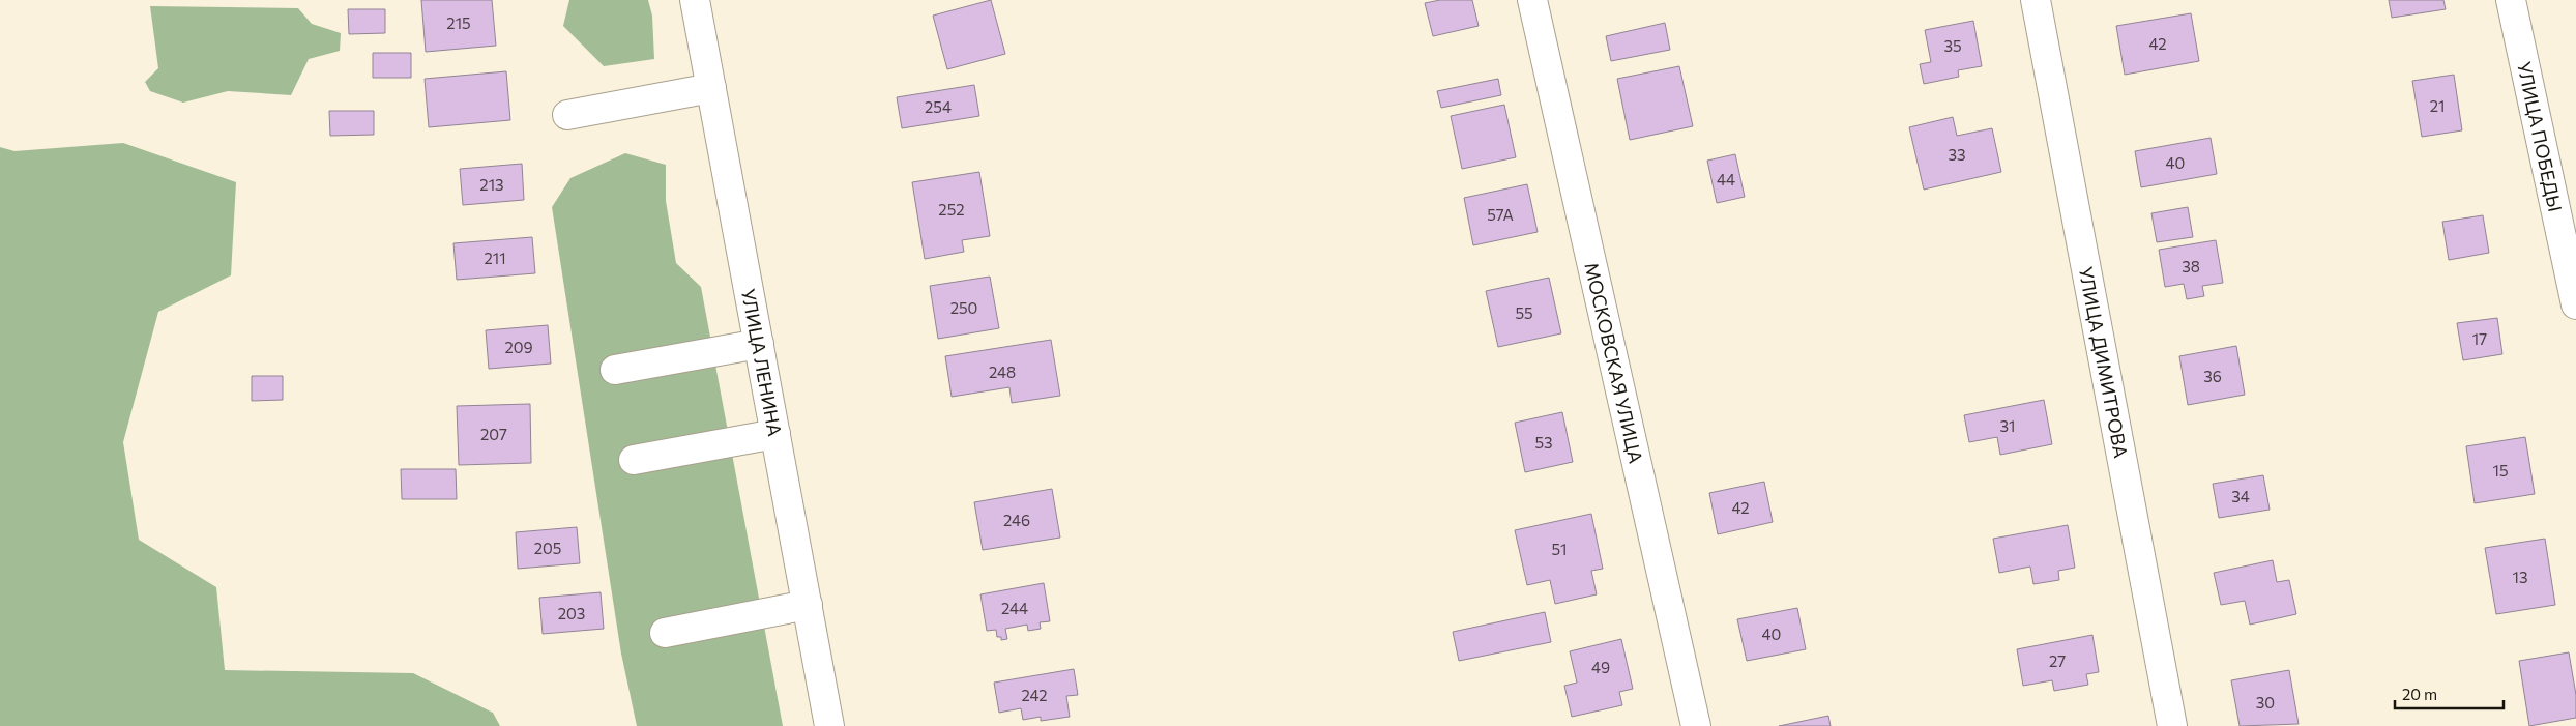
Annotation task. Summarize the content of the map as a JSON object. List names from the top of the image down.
{
  "streets": {
    "street": [
      "УЛИЦА ПОБЕДЫ",
      "МОСКОВСКАЯ УЛИЦА",
      "УЛИЦА ЛЕНИНА",
      "УЛИЦА ДИМИТРОВА"
    ]
  },
  "house_numbers": [
    "215",
    "42",
    "35",
    "21",
    "254",
    "33",
    "40",
    "44",
    "213",
    "252",
    "57А",
    "211",
    "38",
    "250",
    "55",
    "17",
    "209",
    "248",
    "36",
    "31",
    "207",
    "53",
    "15",
    "34",
    "42",
    "246",
    "205",
    "51",
    "13",
    "244",
    "203",
    "40",
    "27",
    "49",
    "242",
    "30"
  ],
  "scale_bar": "20 m"
}
